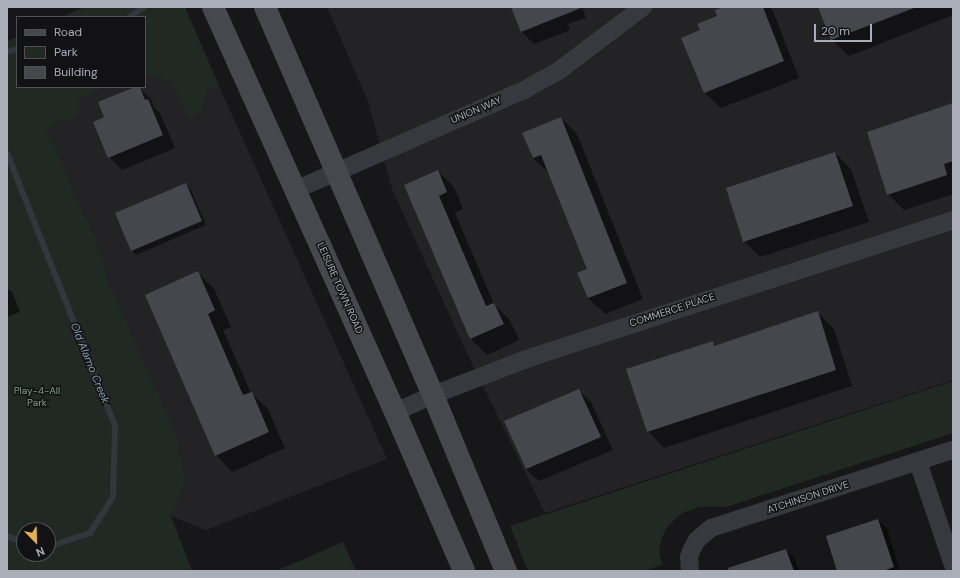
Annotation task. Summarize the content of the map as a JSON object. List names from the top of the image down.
{
  "streets": {
    "main road": ["LEISURE TOWN ROAD"],
    "street": ["UNION WAY", "COMMERCE PLACE", "ATCHINSON DRIVE"]
  },
  "crossings": [
    ["UNION WAY", "LEISURE TOWN ROAD"],
    ["LEISURE TOWN ROAD", "COMMERCE PLACE"]
  ],
  "water": ["Old Alamo Creek"],
  "parks": ["Play-4-All Park"],
  "legend": ["Road", "Park", "Building"],
  "scale_bar": "20 m",
  "north": "bottom right"
}
